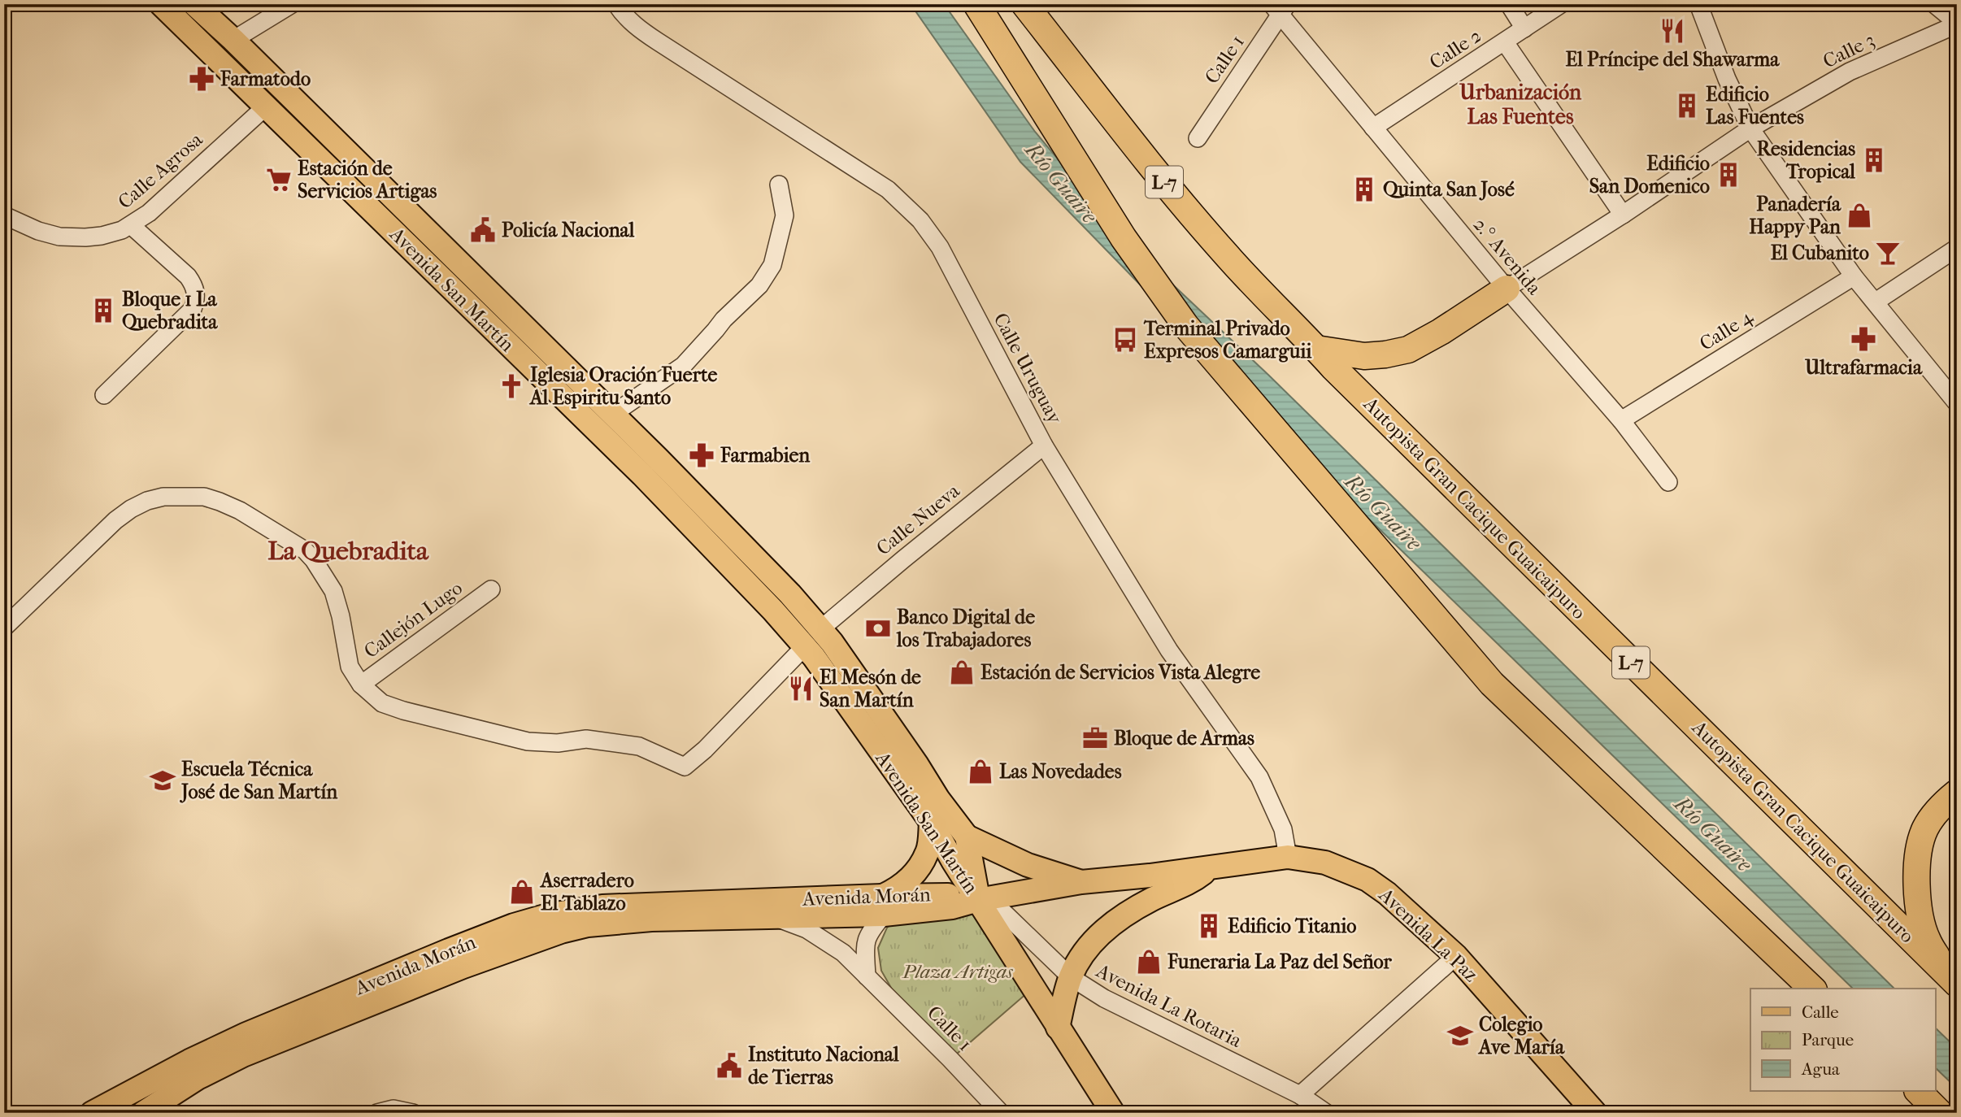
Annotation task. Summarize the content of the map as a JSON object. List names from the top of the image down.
{
  "streets": {
    "highway": ["L-7", "Autopista Gran Cacique Guaicaipuro"],
    "main road": ["Avenida San Martín", "Avenida Morán", "Avenida La Paz"],
    "street": [
      "Calle 2",
      "Calle 3",
      "Calle 1",
      "Calle Agrosa",
      "2.° Avenida",
      "Calle 4",
      "Calle Uruguay",
      "Calle Nueva",
      "Callejón Lugo",
      "Avenida La Rotaria"
    ]
  },
  "crossings": [
    ["Calle 2", "2.° Avenida"],
    ["Calle 3", "2.° Avenida"],
    ["Calle 1", "2.° Avenida"],
    ["Calle 1", "Avenida Morán"],
    ["Calle Agrosa", "Avenida San Martín"],
    ["2.° Avenida", "Calle 4"],
    ["Avenida San Martín", "Calle Nueva"],
    ["Avenida San Martín", "Avenida Morán"],
    ["Avenida San Martín", "Avenida La Paz"],
    ["Avenida San Martín", "Avenida La Rotaria"],
    ["Calle Uruguay", "Calle Nueva"],
    ["Calle Uruguay", "Avenida La Paz"],
    ["Avenida Morán", "Avenida La Paz"],
    ["Avenida Morán", "Avenida La Rotaria"],
    ["Avenida La Paz", "Avenida La Rotaria"]
  ],
  "districts": ["Urbanización Las Fuentes", "La Quebradita"],
  "water": ["Río Guaire"],
  "parks": ["Plaza Artigas"],
  "places": {
    "restaurant": ["El Príncipe del Shawarma", "El Mesón de San Martín"],
    "pharmacy": ["Farmatodo", "Ultrafarmacia", "Farmabien"],
    "building": [
      "Edificio Las Fuentes",
      "Residencias Tropical",
      "Edificio San Domenico",
      "Quinta San José",
      "Bloque 1 La Quebradita",
      "Edificio Titanio"
    ],
    "supermarket": ["Estación de Servicios Artigas"],
    "shop": [
      "Panadería Happy Pan",
      "Estación de Servicios Vista Alegre",
      "Las Novedades",
      "Aserradero El Tablazo",
      "Funeraria La Paz del Señor"
    ],
    "public building": ["Policía Nacional", "Instituto Nacional de Tierras"],
    "bar": ["El Cubanito"],
    "bus stop": ["Terminal Privado Expresos Camarguii"],
    "church": ["Iglesia Oración Fuerte Al Espiritu Santo"],
    "bank": ["Banco Digital de los Trabajadores"],
    "office": ["Bloque de Armas"],
    "school or university": ["Escuela Técnica José de San Martín", "Colegio Ave María"]
  },
  "legend": ["Calle", "Parque", "Agua"]
}
